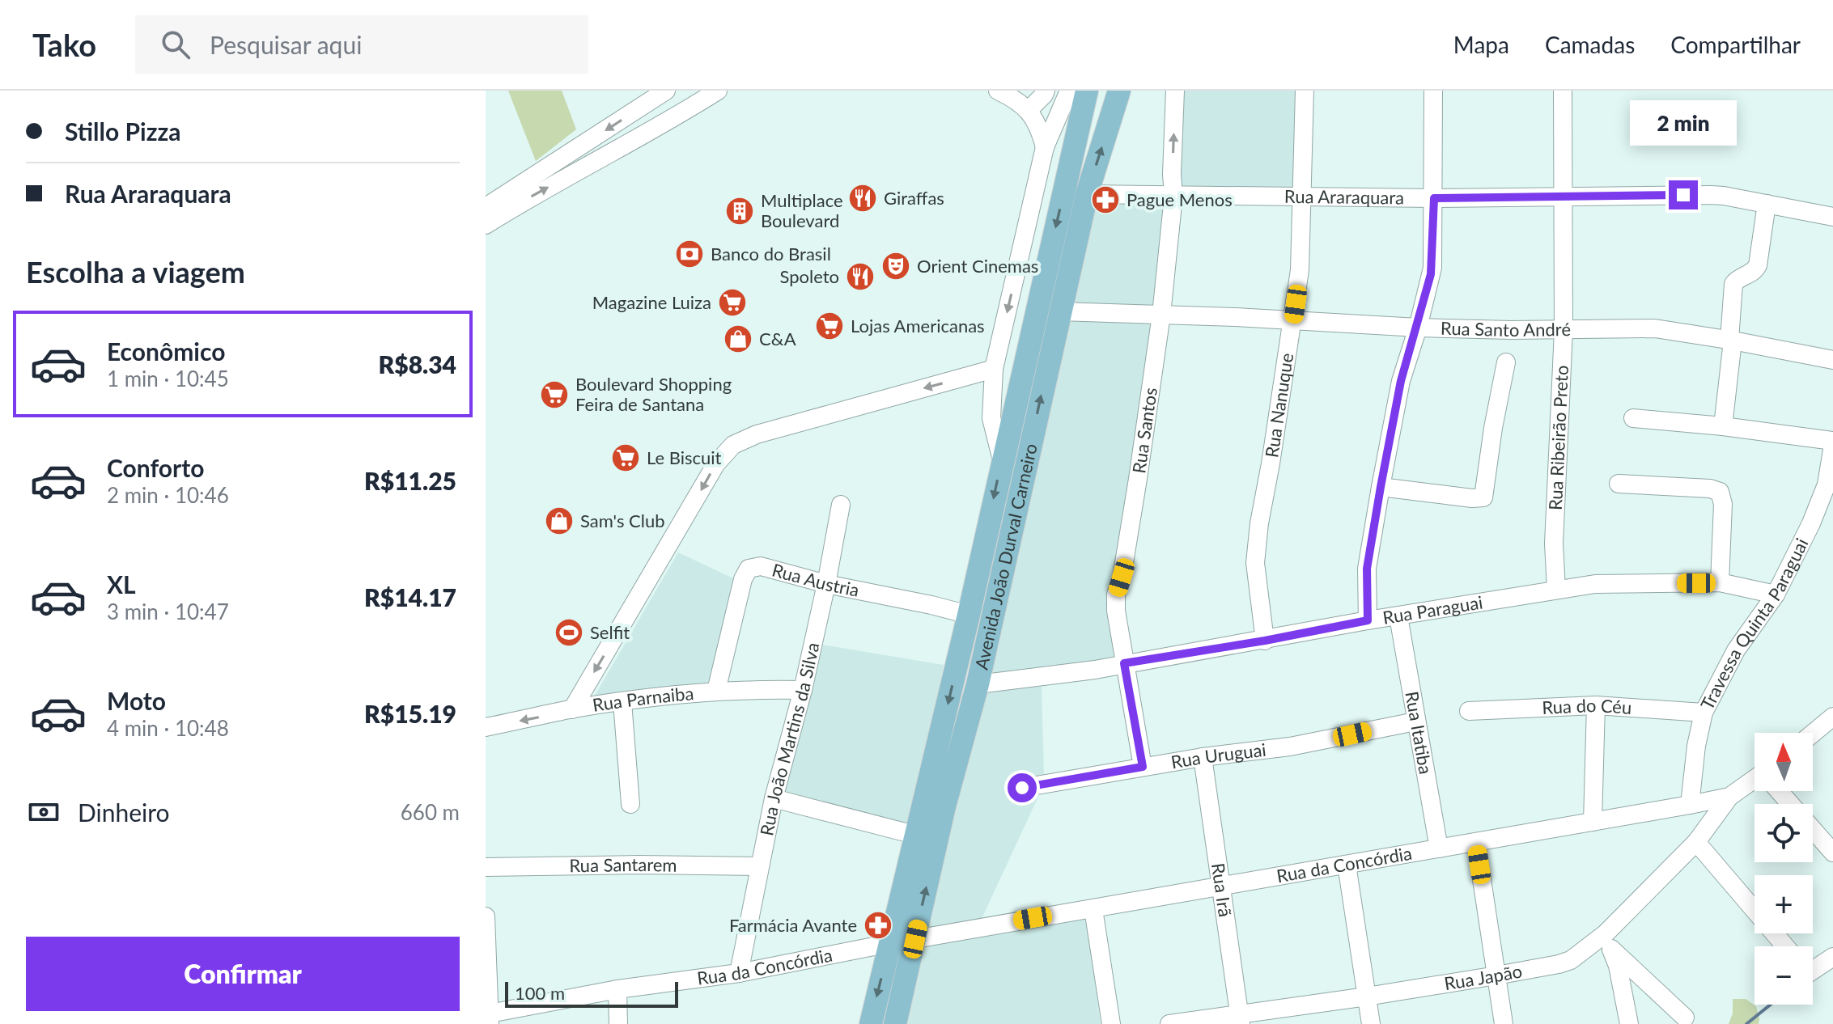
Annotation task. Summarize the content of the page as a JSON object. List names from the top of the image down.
{
  "streets": {
    "main road": ["Avenida João Durval Carneiro"],
    "street": [
      "Rua Araraquara",
      "Rua Santo André",
      "Rua Nanuque",
      "Rua Santos",
      "Rua Ribeirão Preto",
      "Rua Austria",
      "Rua Paraguai",
      "Travessa Quinta Paraguai",
      "Rua Parnaiba",
      "Rua do Céu",
      "Rua Itatiba",
      "Rua João Martins da Silva",
      "Rua Uruguai",
      "Rua da Concórdia",
      "Rua Santarem",
      "Rua Irã",
      "Rua Japão"
    ]
  },
  "crossings": [
    ["Rua Araraquara", "Rua Nanuque"],
    ["Rua Araraquara", "Rua Santos"],
    ["Rua Araraquara", "Rua Ribeirão Preto"],
    ["Rua Araraquara", "Avenida João Durval Carneiro"],
    ["Rua Santo André", "Rua Nanuque"],
    ["Rua Santo André", "Rua Santos"],
    ["Rua Santo André", "Rua Ribeirão Preto"],
    ["Rua Santo André", "Avenida João Durval Carneiro"],
    ["Rua Nanuque", "Rua Paraguai"],
    ["Rua Santos", "Rua Paraguai"],
    ["Rua Santos", "Rua Uruguai"],
    ["Rua Ribeirão Preto", "Rua Paraguai"],
    ["Avenida João Durval Carneiro", "Rua Austria"],
    ["Avenida João Durval Carneiro", "Rua Paraguai"],
    ["Avenida João Durval Carneiro", "Rua da Concórdia"],
    ["Rua Austria", "Rua Parnaiba"],
    ["Rua Austria", "Rua João Martins da Silva"],
    ["Rua Paraguai", "Travessa Quinta Paraguai"],
    ["Rua Paraguai", "Rua Itatiba"],
    ["Travessa Quinta Paraguai", "Rua do Céu"],
    ["Travessa Quinta Paraguai", "Rua da Concórdia"],
    ["Rua Parnaiba", "Rua João Martins da Silva"],
    ["Rua Itatiba", "Rua Uruguai"],
    ["Rua Itatiba", "Rua da Concórdia"],
    ["Rua João Martins da Silva", "Rua da Concórdia"],
    ["Rua João Martins da Silva", "Rua Santarem"],
    ["Rua Uruguai", "Rua Irã"],
    ["Rua da Concórdia", "Rua Irã"],
    ["Rua da Concórdia", "Rua Japão"],
    ["Rua Irã", "Rua Japão"]
  ],
  "places": {
    "restaurant": ["Giraffas", "Spoleto"],
    "pharmacy": ["Pague Menos", "Farmácia Avante"],
    "building": ["Multiplace Boulevard"],
    "bank": ["Banco do Brasil"],
    "theatre": ["Orient Cinemas"],
    "supermarket": [
      "Magazine Luiza",
      "Lojas Americanas",
      "Boulevard Shopping Feira de Santana",
      "Le Biscuit"
    ],
    "shop": ["C&A", "Sam's Club"],
    "sports": ["Selfit"]
  },
  "scale_bar": "100 m",
  "north": "top",
  "page": {
    "header": "Tako",
    "search": "Pesquisar aqui",
    "nav": ["Mapa", "Camadas", "Compartilhar"],
    "banner": ["Stillo Pizza", "Rua Araraquara"],
    "bubble": "2 min",
    "heading": "Escolha a viagem",
    "list": [
      {
        "name": "Econômico",
        "note": "1 min · 10:45",
        "value": "R$8.34"
      },
      {
        "name": "Conforto",
        "note": "2 min · 10:46",
        "value": "R$11.25"
      },
      {
        "name": "XL",
        "note": "3 min · 10:47",
        "value": "R$14.17"
      },
      {
        "name": "Moto",
        "note": "4 min · 10:48",
        "value": "R$15.19"
      }
    ],
    "map_buttons": ["+", "−"],
    "pay": ["Dinheiro", "660 m"],
    "buttons": "Confirmar",
    "scale": "100 m"
  }
}
